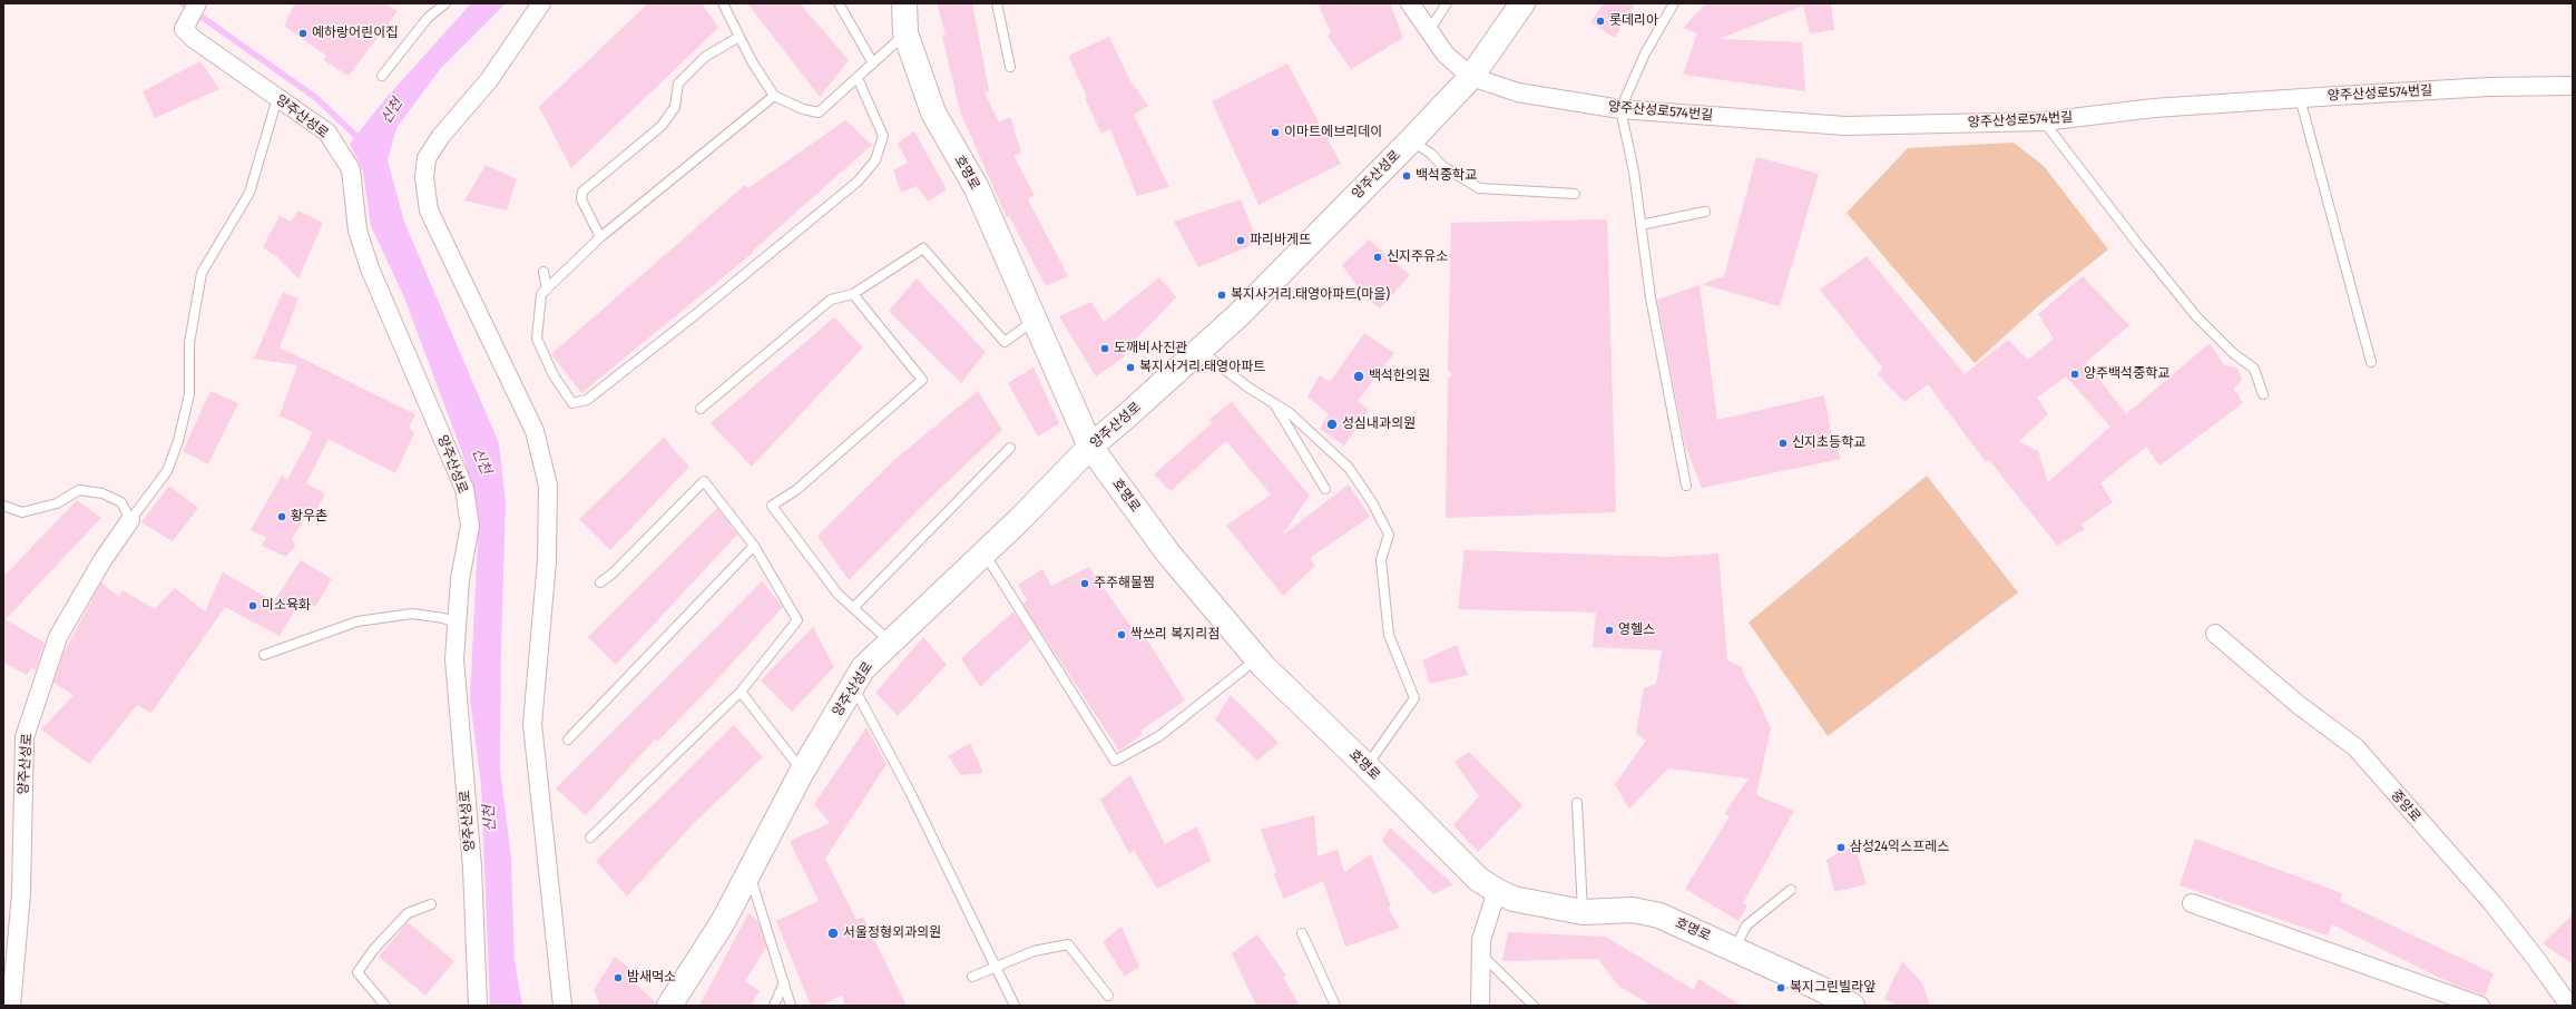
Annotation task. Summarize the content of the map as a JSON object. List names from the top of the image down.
{
  "streets": {
    "street": [
      "양주산성로574번길",
      "양주산성로",
      "호명로",
      "중앙로"
    ]
  },
  "crossings": [
    ["양주산성로574번길", "양주산성로"],
    ["양주산성로", "호명로"]
  ],
  "water": ["신천"],
  "places": [
    "롯데리아",
    "예하랑어린이집",
    "이마트에브리데이",
    "백석중학교",
    "파리바게뜨",
    "신지주유소",
    "복지사거리.태영아파트(마을)",
    "도깨비사진관",
    "복지사거리.태영아파트",
    "양주백석중학교",
    "백석한의원",
    "성심내과의원",
    "신지초등학교",
    "황우촌",
    "주주해물찜",
    "미소육화",
    "영헬스",
    "싹쓰리 복지리점",
    "삼성24익스프레스",
    "서울정형외과의원",
    "밤새먹소",
    "복지그린빌라앞"
  ]
}
